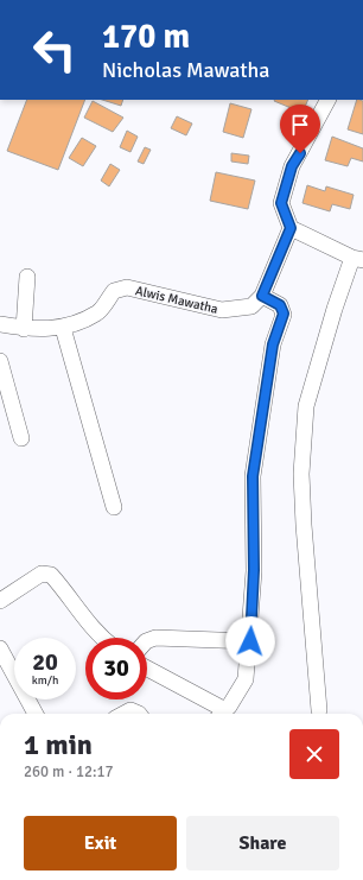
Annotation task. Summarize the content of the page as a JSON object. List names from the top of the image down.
{
  "streets": {
    "street": ["Alwis Mawatha"]
  },
  "page": {
    "turn": ["170 m", "Nicholas Mawatha"],
    "speed": "20 km/h",
    "limit": "30",
    "heading": ["1 min", "260 m · 12:17"],
    "buttons": ["Exit", "Share"]
  }
}
